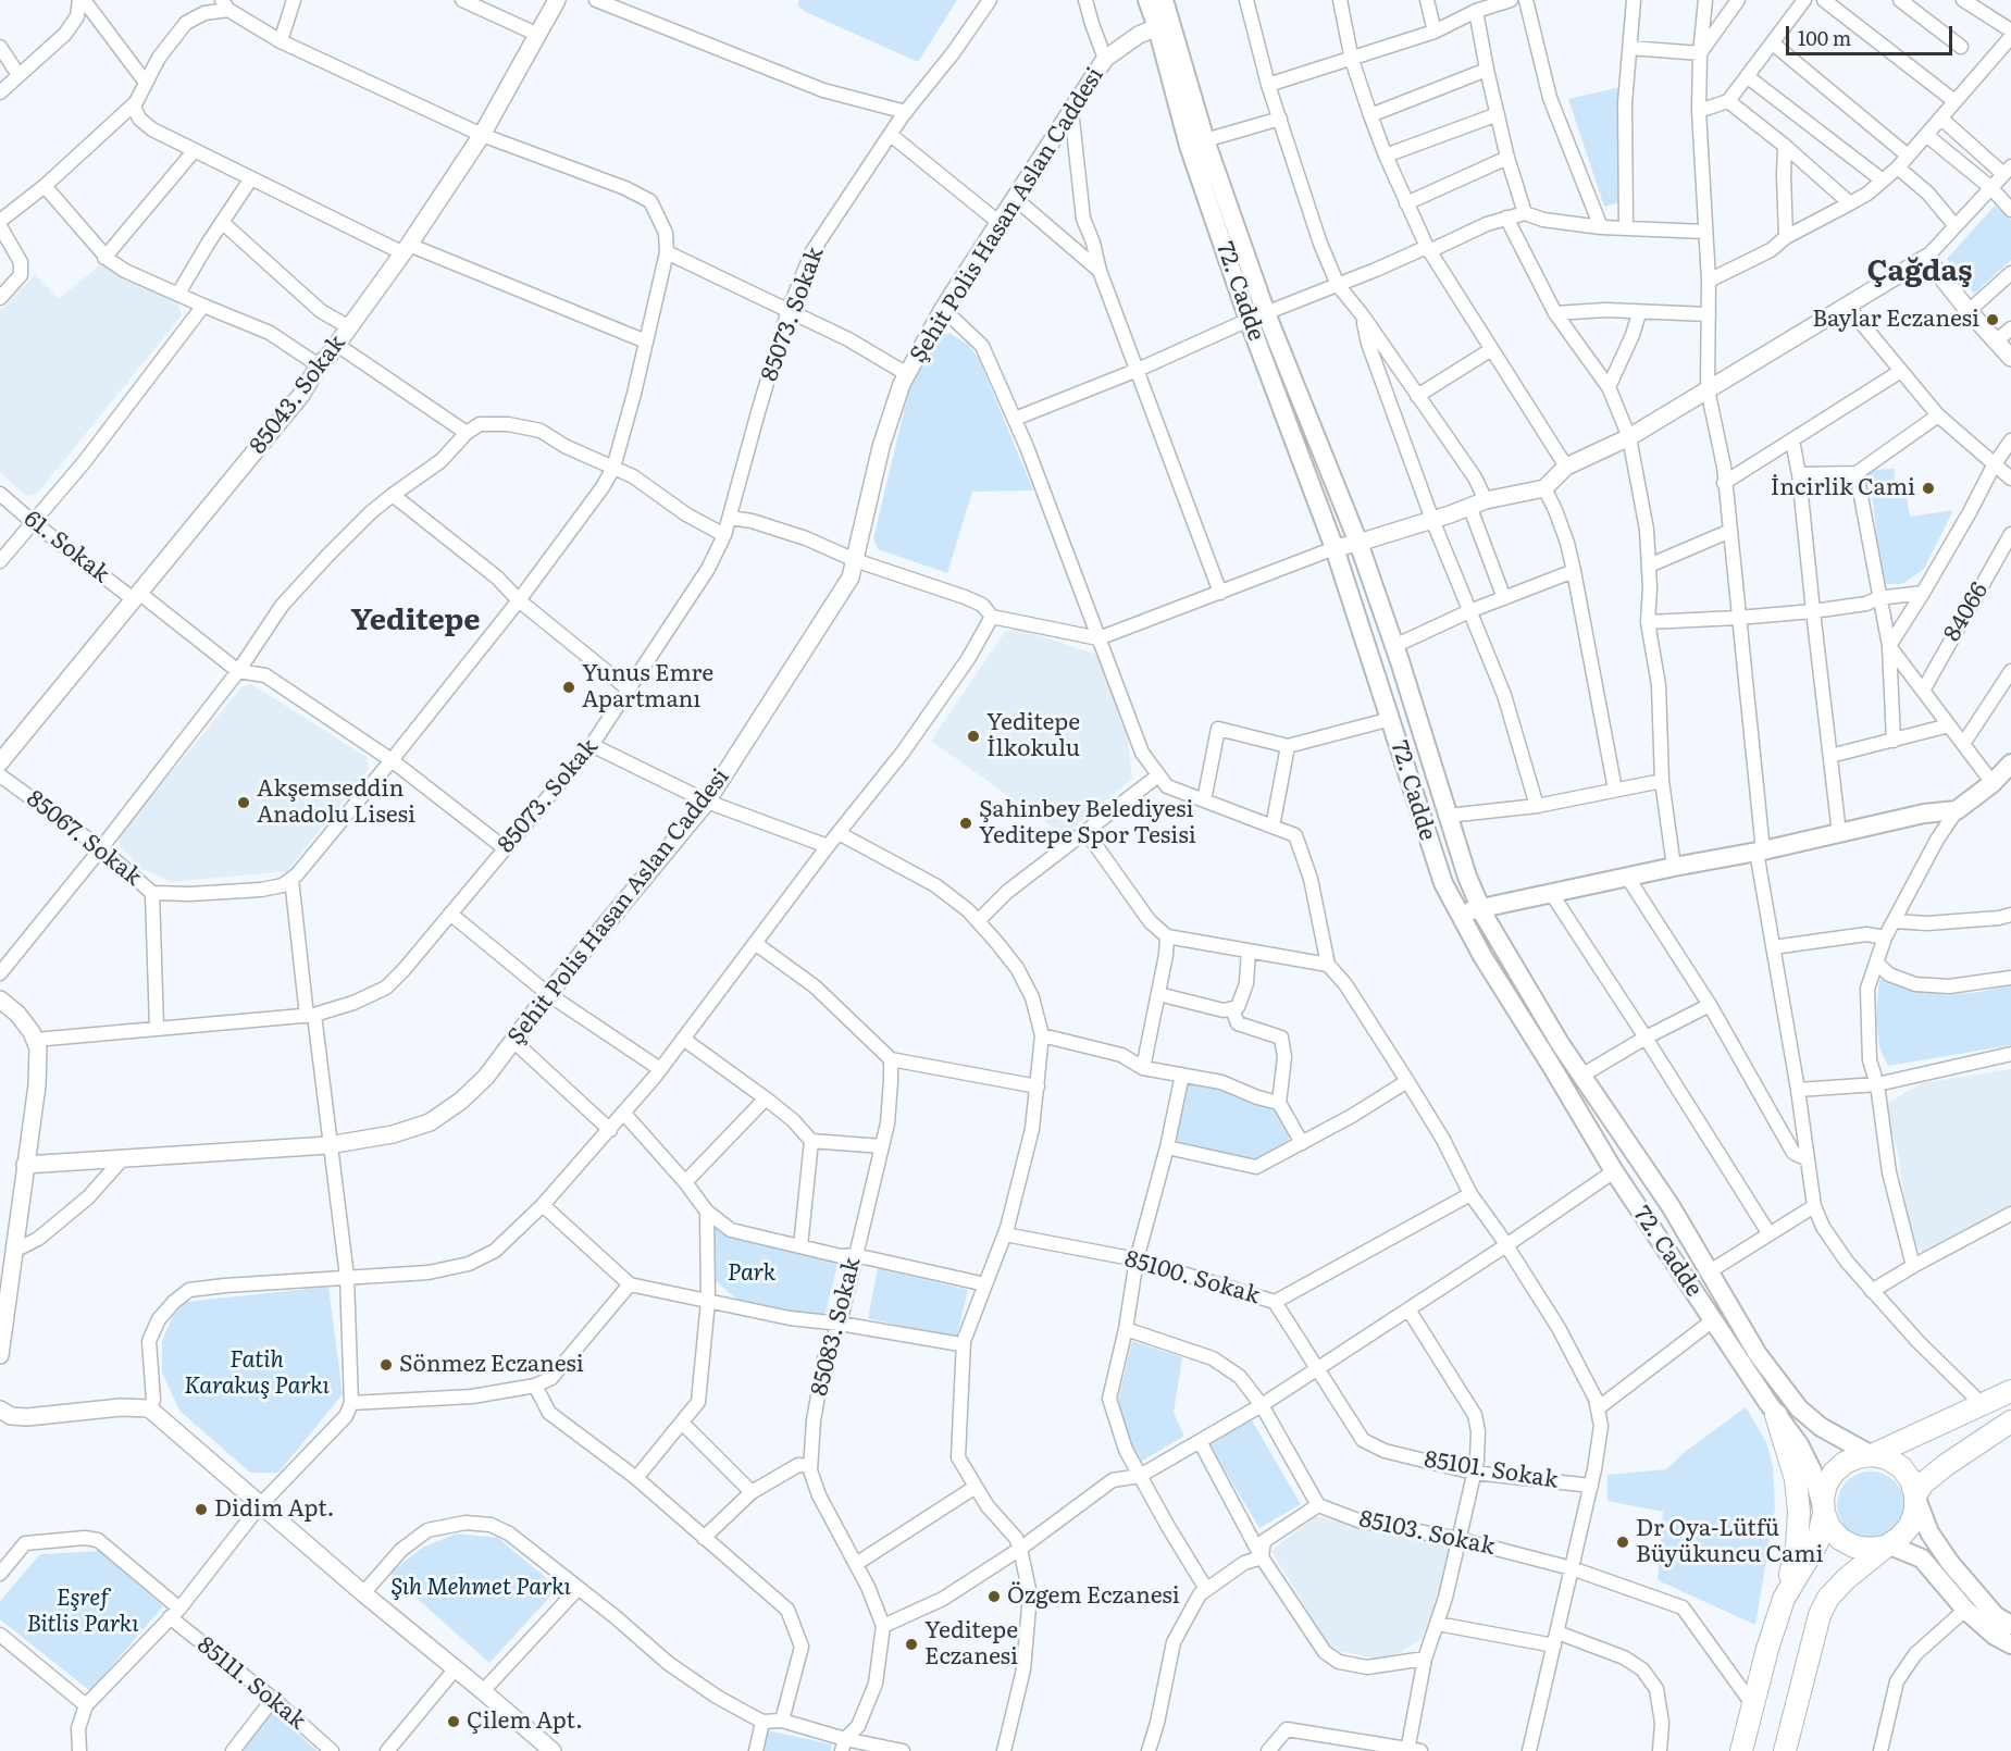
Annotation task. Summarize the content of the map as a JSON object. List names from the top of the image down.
{
  "streets": {
    "main road": ["72. Cadde"],
    "street": [
      "Şehit Polis Hasan Aslan Caddesi",
      "85073. Sokak",
      "85043. Sokak",
      "61. Sokak",
      "84066",
      "85067. Sokak",
      "85100. Sokak",
      "85083. Sokak",
      "85101. Sokak",
      "85103. Sokak",
      "85111. Sokak"
    ]
  },
  "crossings": [
    ["Şehit Polis Hasan Aslan Caddesi", "72. Cadde"],
    ["85073. Sokak", "85067. Sokak"],
    ["85043. Sokak", "61. Sokak"],
    ["85100. Sokak", "85101. Sokak"]
  ],
  "districts": ["Çağdaş", "Yeditepe"],
  "parks": [
    "Park",
    "Fatih Karakuş Parkı",
    "Şıh Mehmet Parkı",
    "Eşref Bitlis Parkı"
  ],
  "places": [
    "Baylar Eczanesi",
    "İncirlik Cami",
    "Yunus Emre Apartmanı",
    "Yeditepe İlkokulu",
    "Akşemseddin Anadolu Lisesi",
    "Şahinbey Belediyesi Yeditepe Spor Tesisi",
    "Sönmez Eczanesi",
    "Didim Apt.",
    "Dr Oya-Lütfü Büyükuncu Cami",
    "Özgem Eczanesi",
    "Yeditepe Eczanesi",
    "Çilem Apt."
  ],
  "scale_bar": "100 m"
}
